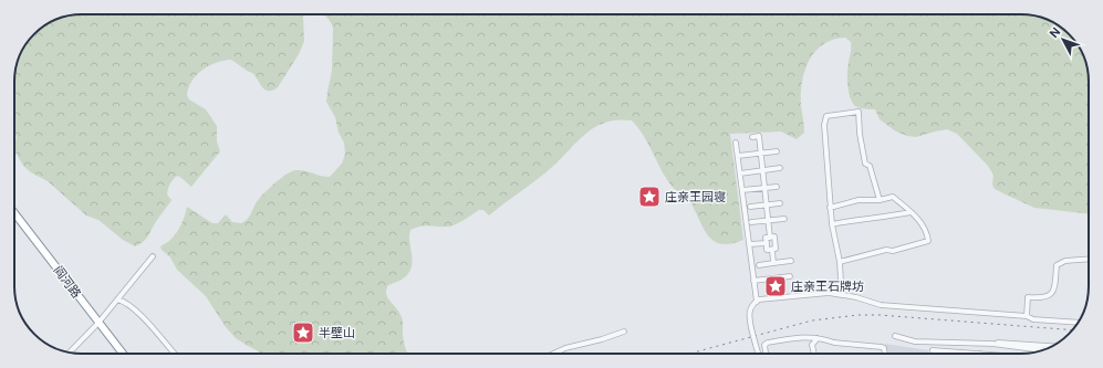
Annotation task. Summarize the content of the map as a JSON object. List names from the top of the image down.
{
  "streets": {
    "highway": ["阎河路"]
  },
  "places": {
    "place": ["庄亲王园寝", "庄亲王石牌坊", "半壁山"]
  },
  "north": "top left"
}
